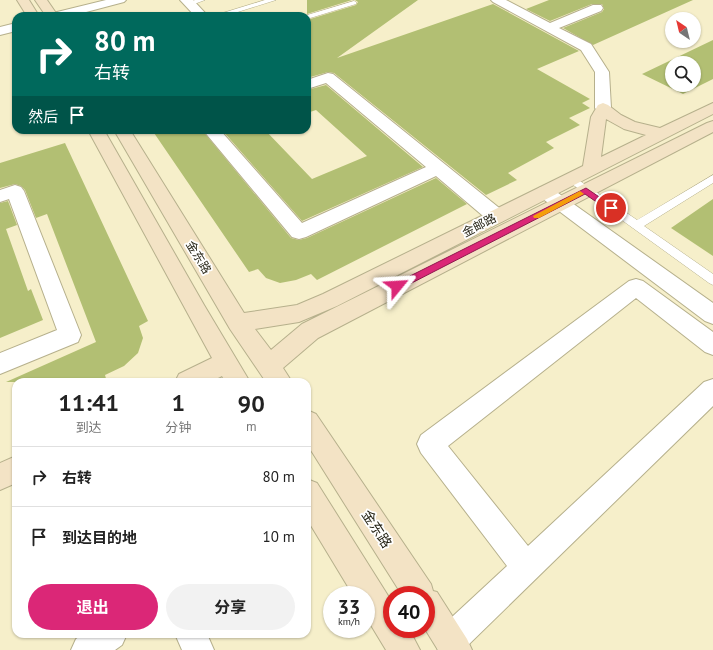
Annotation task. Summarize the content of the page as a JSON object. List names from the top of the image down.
{
  "streets": {
    "street": ["金邮路", "金东路"]
  },
  "crossings": [
    ["金邮路", "金东路"]
  ],
  "north": "top left",
  "page": {
    "turn": ["80 m", "右转"],
    "then": "然后",
    "eta": [
      "11:41",
      "到达",
      "1",
      "分钟",
      "90",
      "m"
    ],
    "list": [
      {
        "name": "右转",
        "value": "80 m"
      },
      {
        "name": "到达目的地",
        "value": "10 m"
      }
    ],
    "buttons": ["退出", "分享"],
    "speed": "33 km/h",
    "limit": "40"
  }
}
